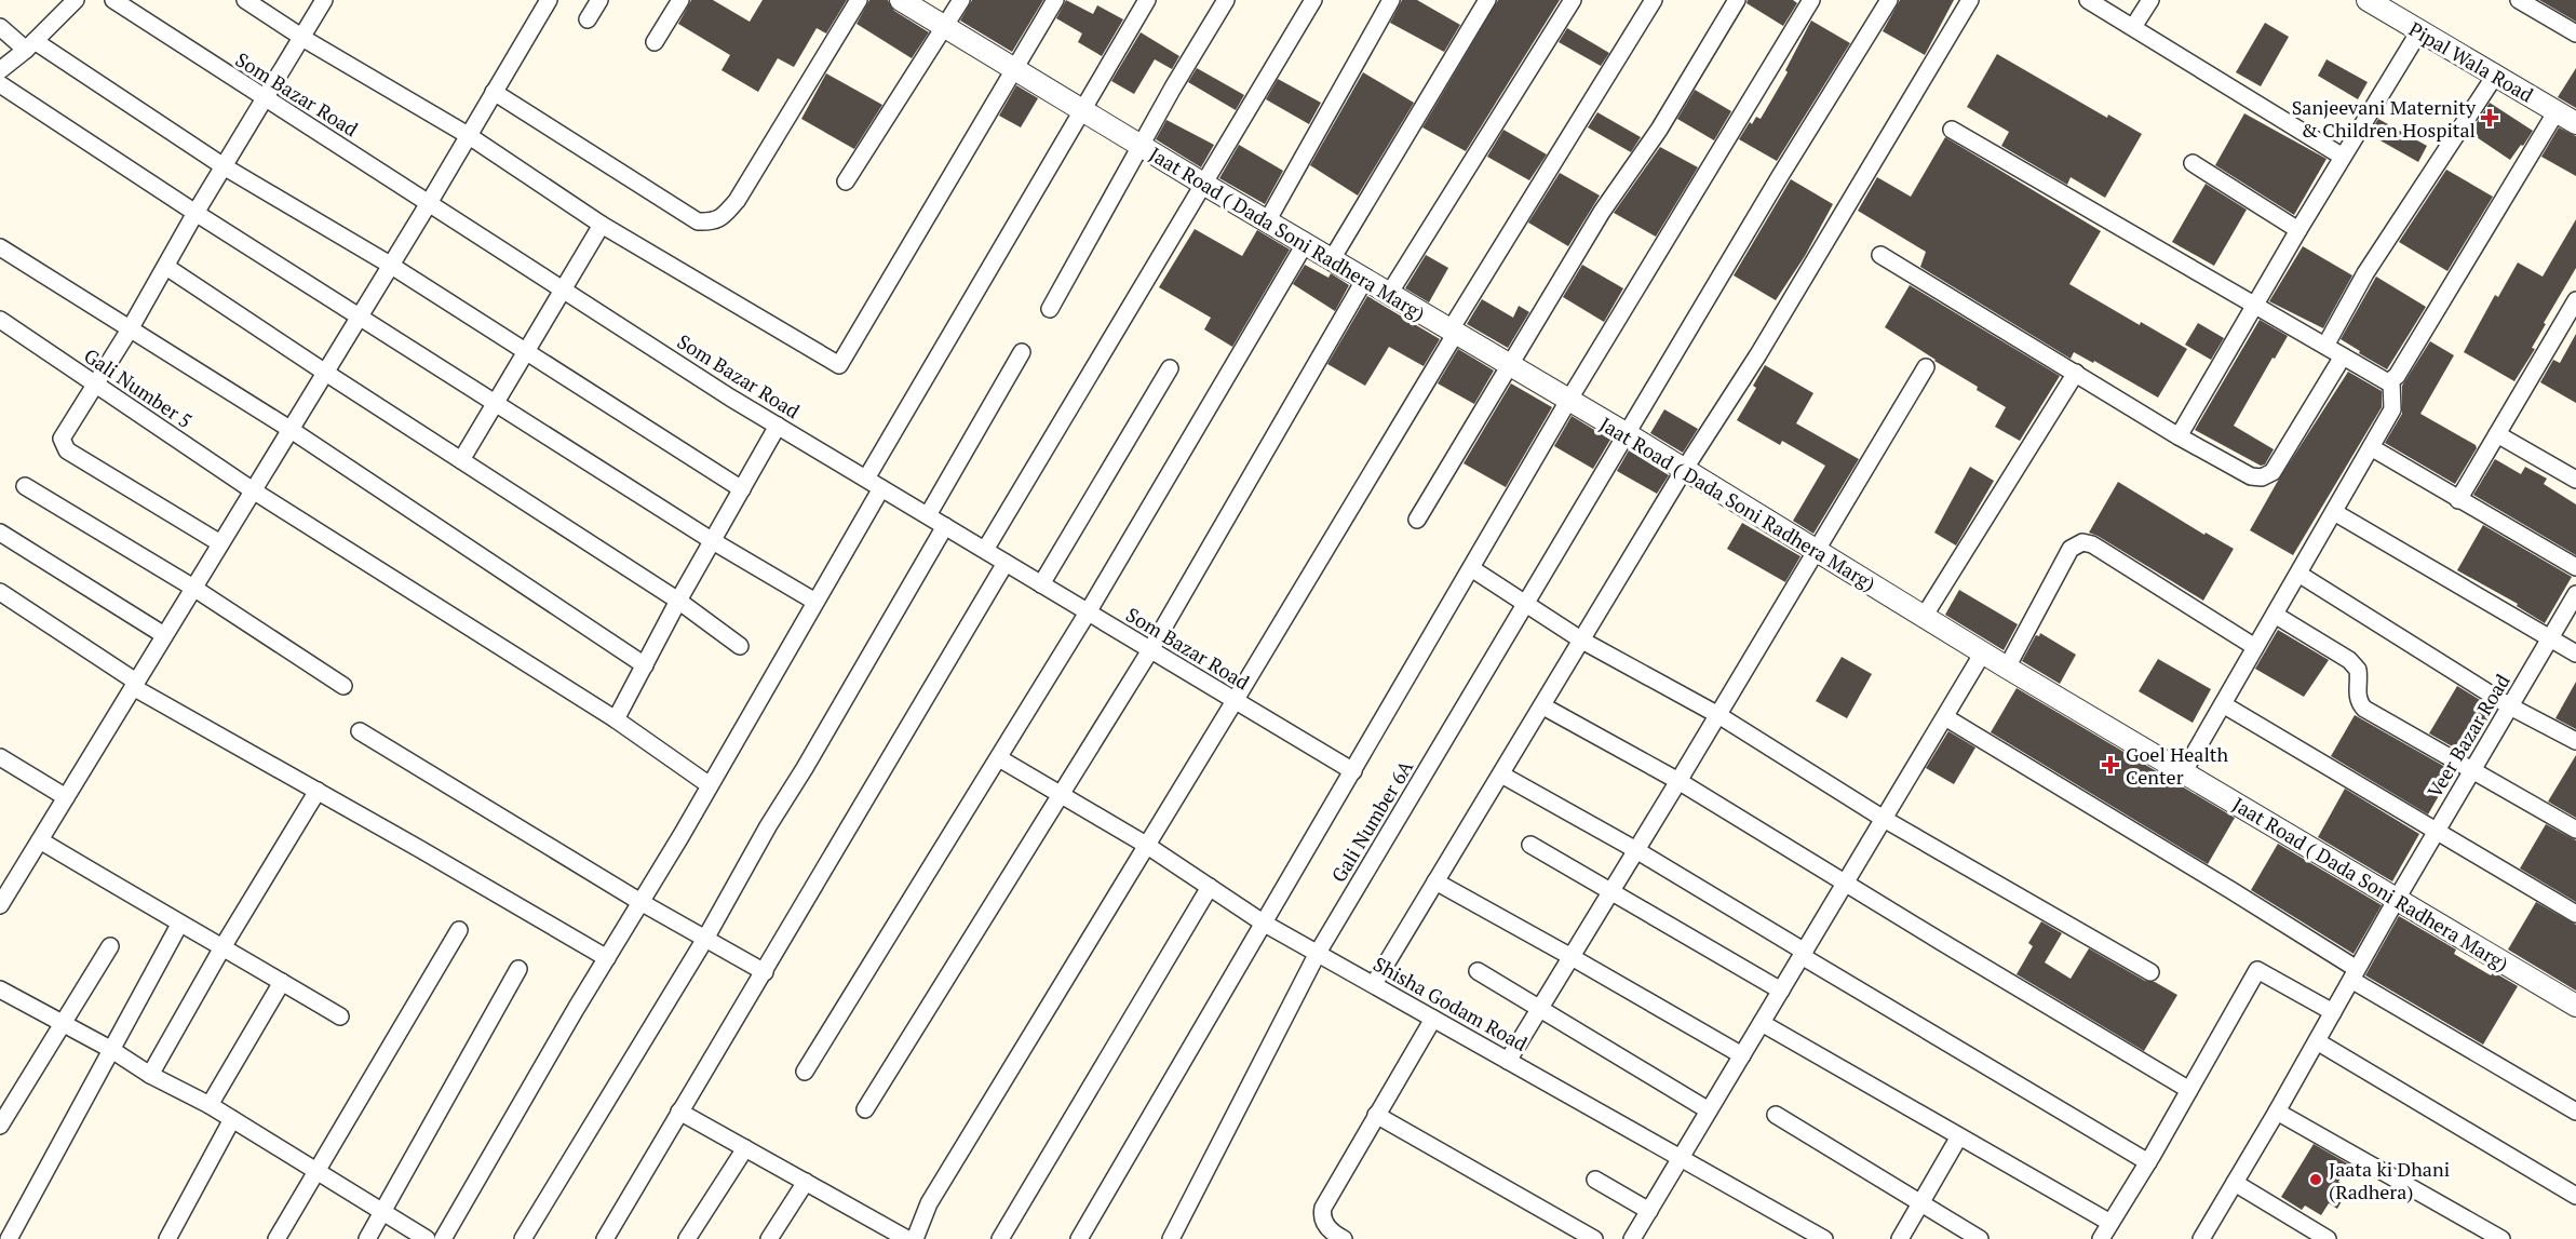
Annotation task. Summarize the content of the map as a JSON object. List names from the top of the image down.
{
  "streets": {
    "street": [
      "Pipal Wala Road",
      "Som Bazar Road",
      "Jaat Road ( Dada Soni Radhera Marg)",
      "Gali Number 5",
      "Veer Bazar Road",
      "Gali Number 6A",
      "Shisha Godam Road"
    ]
  },
  "crossings": [
    ["Jaat Road ( Dada Soni Radhera Marg)", "Veer Bazar Road"],
    ["Jaat Road ( Dada Soni Radhera Marg)", "Gali Number 6A"],
    ["Gali Number 6A", "Shisha Godam Road"]
  ],
  "places": {
    "health": ["Sanjeevani Maternity & Children Hospital", "Goel Health Center"],
    "other": ["Jaata ki Dhani (Radhera)"]
  }
}
